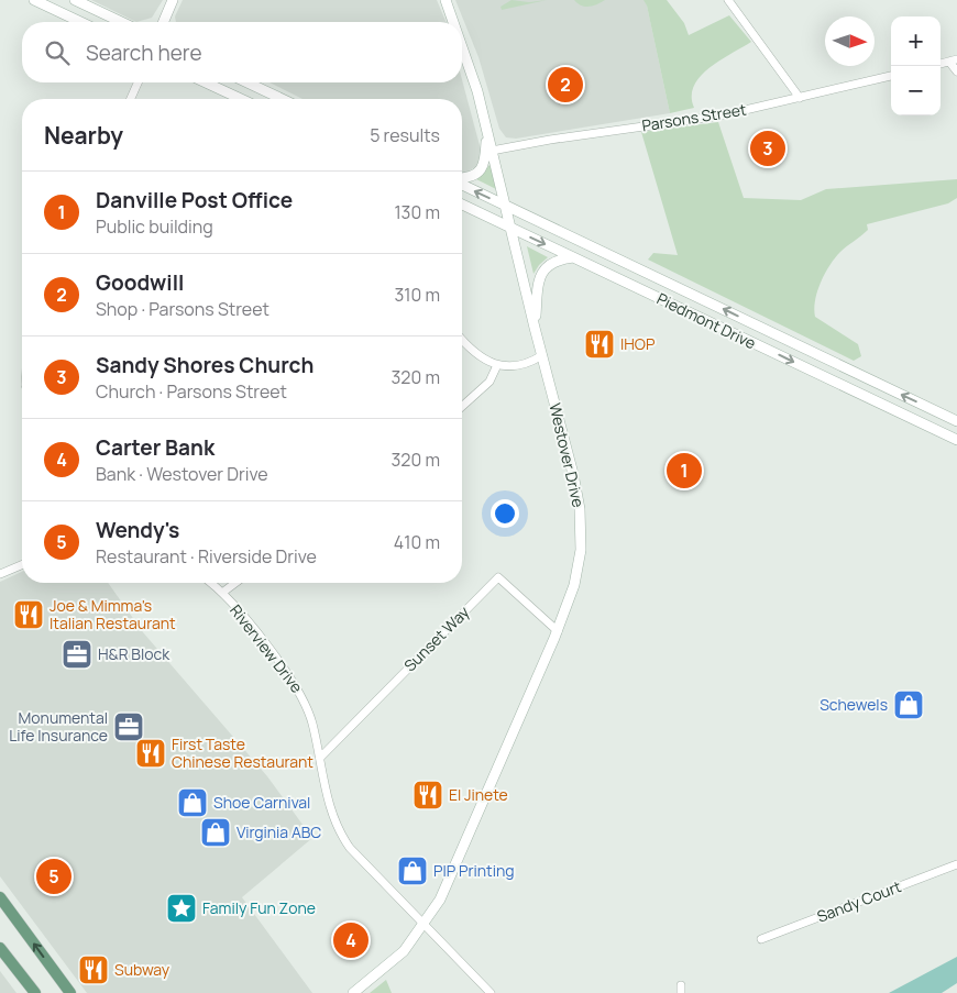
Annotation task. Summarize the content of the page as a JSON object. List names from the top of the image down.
{
  "streets": {
    "main road": ["Piedmont Drive", "Westover Drive"],
    "street": [
      "Parsons Street",
      "Sunset Way",
      "Riverview Drive",
      "Sandy Court"
    ]
  },
  "crossings": [
    ["Parsons Street", "Westover Drive"],
    ["Piedmont Drive", "Westover Drive"],
    ["Westover Drive", "Sunset Way"],
    ["Westover Drive", "Riverview Drive"],
    ["Sunset Way", "Riverview Drive"]
  ],
  "places": {
    "restaurant": [
      "IHOP",
      "Joe & Mimma's Italian Restaurant",
      "First Taste Chinese Restaurant",
      "El Jinete",
      "Subway"
    ],
    "office": ["H&R Block", "Monumental Life Insurance"],
    "shop": [
      "Schewels",
      "Shoe Carnival",
      "Virginia ABC",
      "PIP Printing"
    ],
    "place": ["Family Fun Zone"]
  },
  "north": "right",
  "page": {
    "map_buttons": ["+", "−"],
    "search": "Search here",
    "pins": [
      "2",
      "3",
      "1",
      "5",
      "4"
    ],
    "heading": ["Nearby", "5 results"],
    "list": [
      {
        "mark": "1",
        "name": "Danville Post Office",
        "note": "Public building",
        "value": "130 m"
      },
      {
        "mark": "2",
        "name": "Goodwill",
        "note": "Shop · Parsons Street",
        "value": "310 m"
      },
      {
        "mark": "3",
        "name": "Sandy Shores Church",
        "note": "Church · Parsons Street",
        "value": "320 m"
      },
      {
        "mark": "4",
        "name": "Carter Bank",
        "note": "Bank · Westover Drive",
        "value": "320 m"
      },
      {
        "mark": "5",
        "name": "Wendy's",
        "note": "Restaurant · Riverside Drive",
        "value": "410 m"
      }
    ]
  }
}
